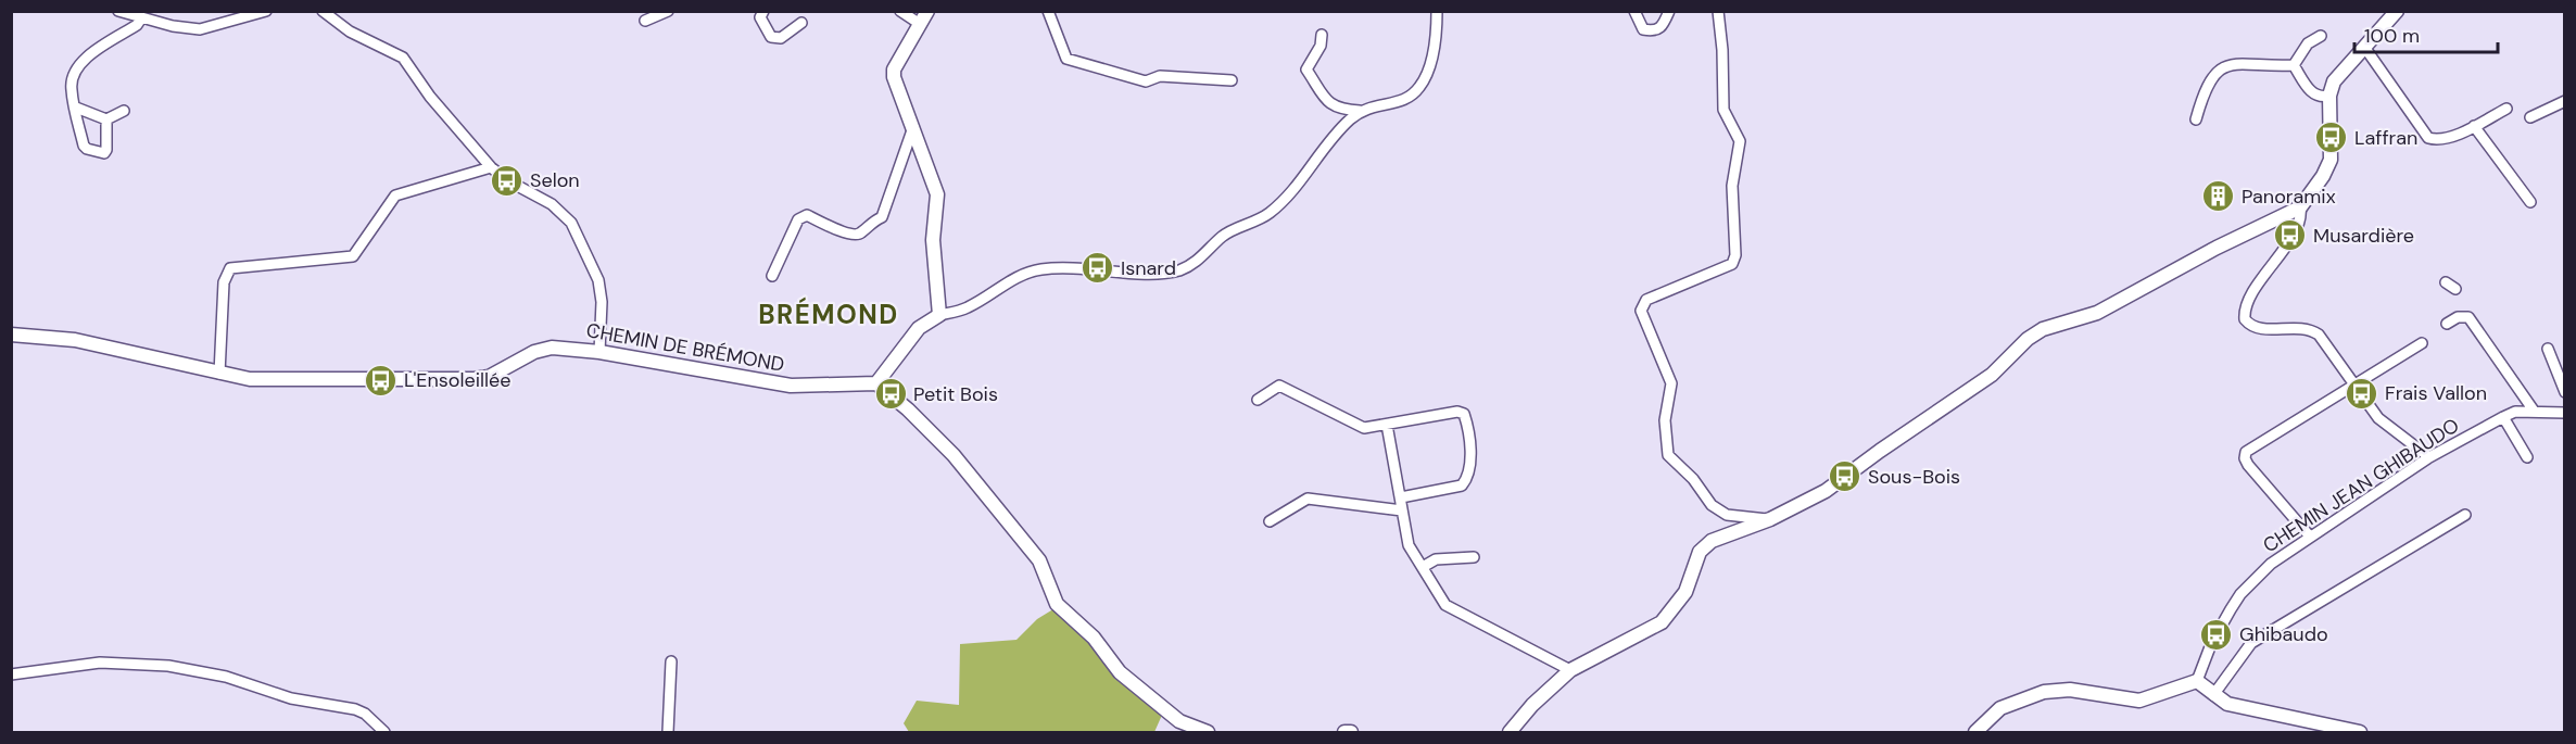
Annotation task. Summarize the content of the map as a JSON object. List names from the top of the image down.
{
  "streets": {
    "street": ["CHEMIN DE BRÉMOND", "CHEMIN JEAN GHIBAUDO"]
  },
  "districts": ["BRÉMOND"],
  "places": {
    "bus stop": [
      "Laffran",
      "Selon",
      "Musardière",
      "Isnard",
      "L'Ensoleillée",
      "Frais Vallon",
      "Petit Bois",
      "Sous-Bois",
      "Ghibaudo"
    ],
    "building": ["Panoramix"]
  },
  "scale_bar": "100 m"
}
